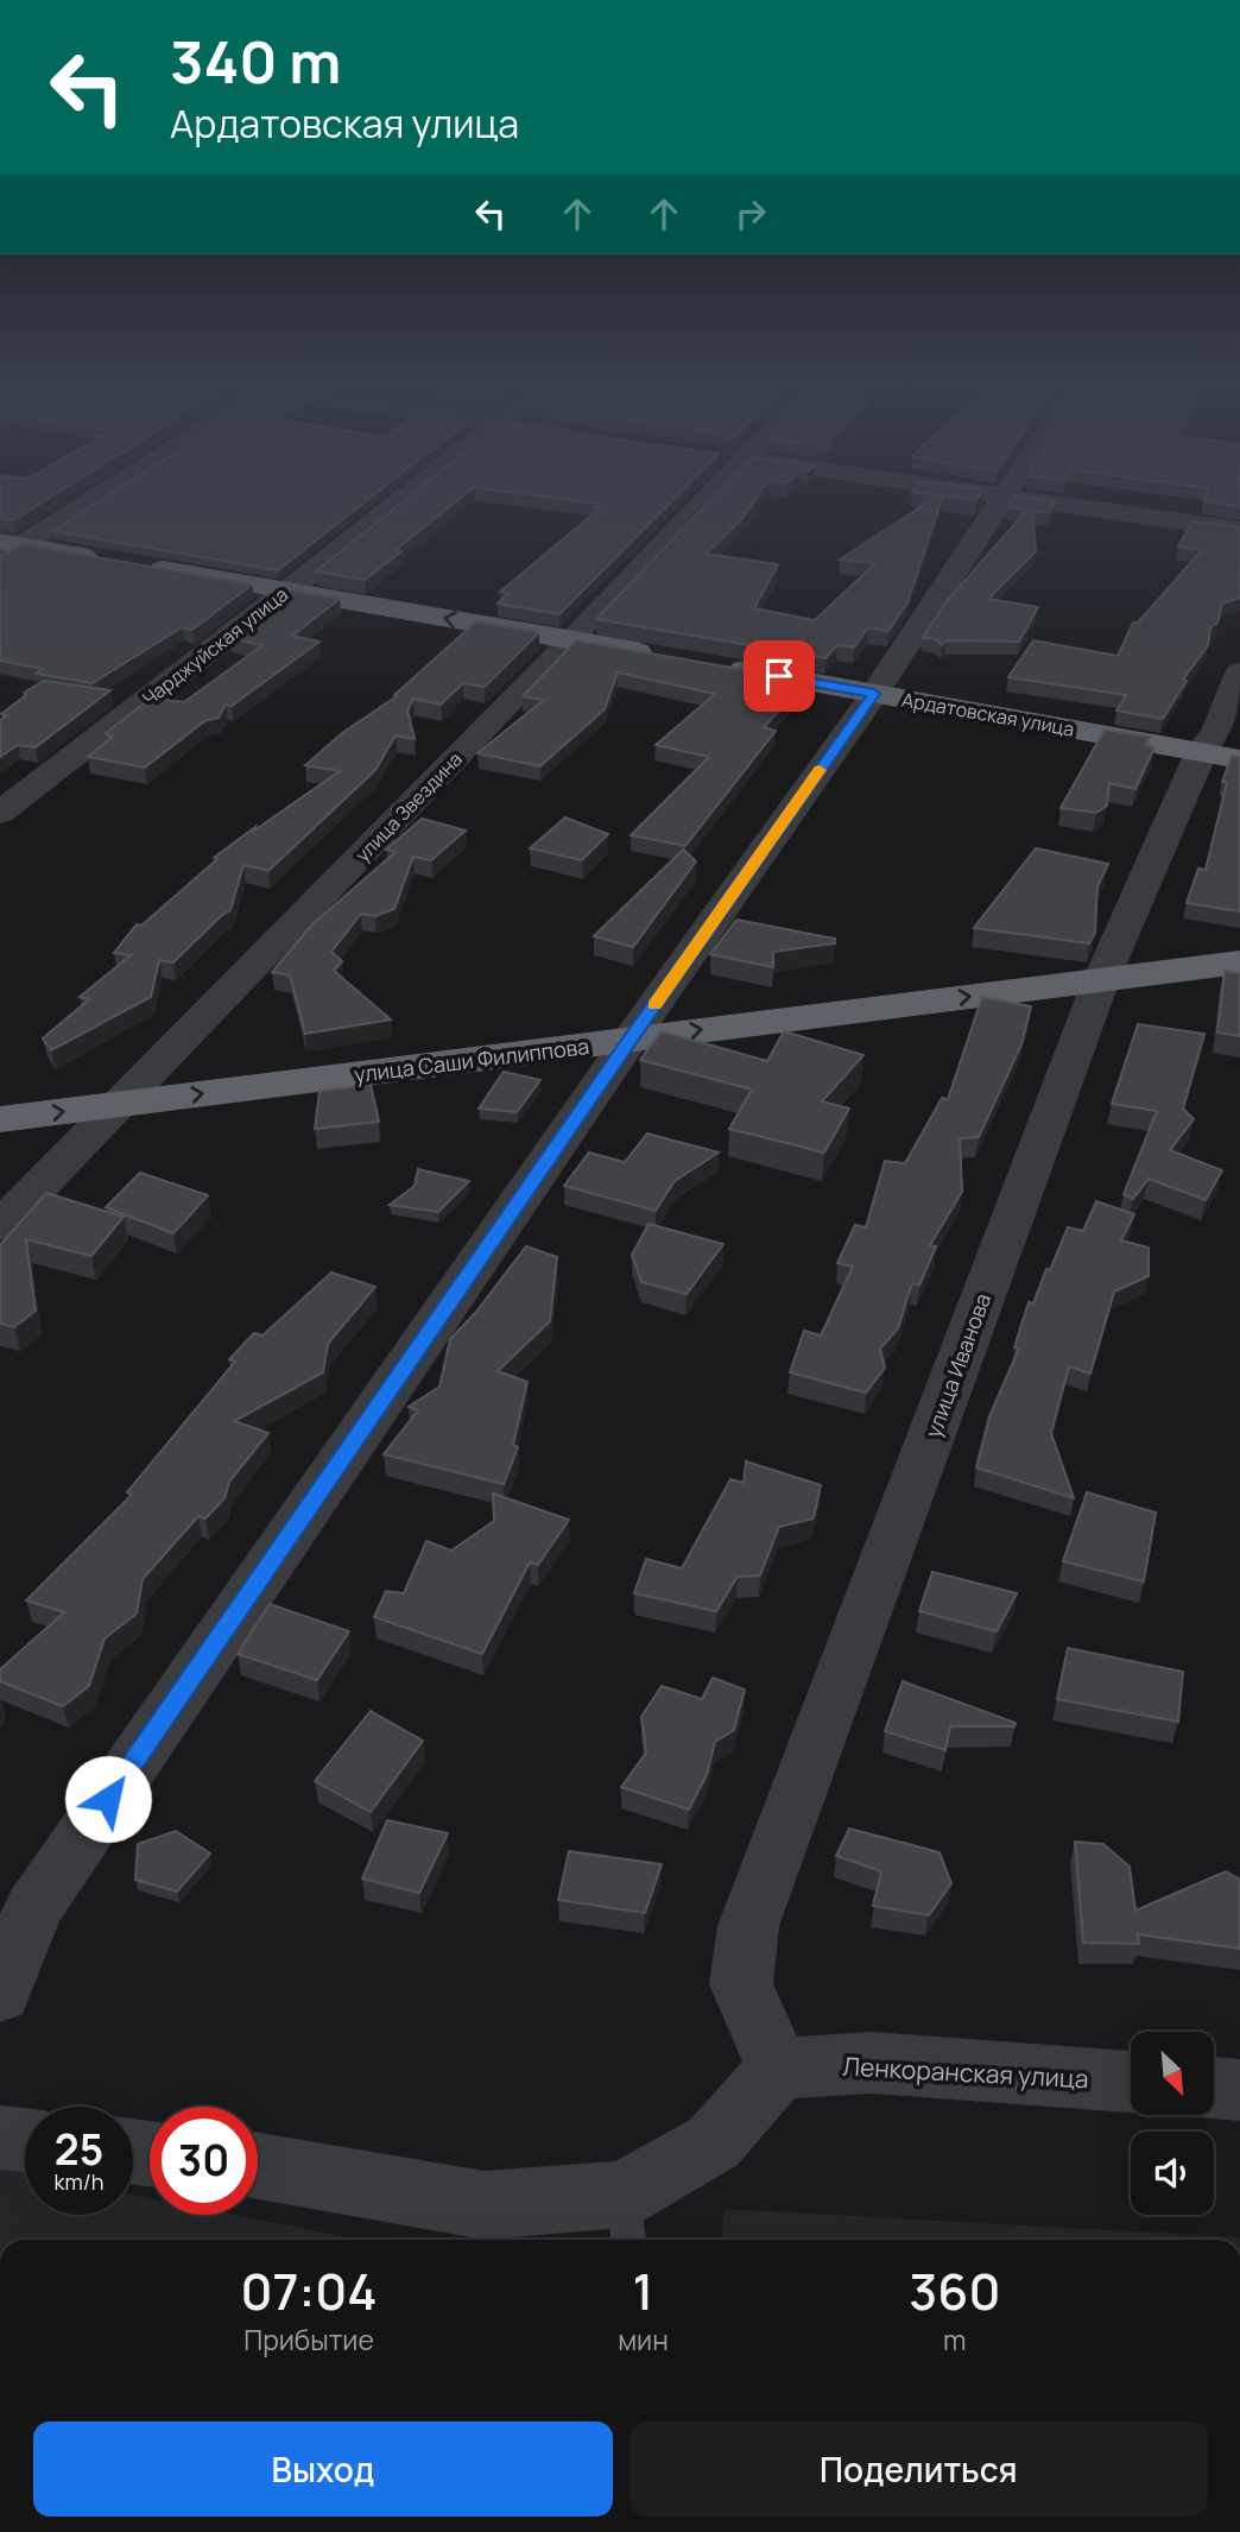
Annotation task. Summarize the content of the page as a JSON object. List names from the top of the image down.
{
  "streets": {
    "highway": ["Ардатовская улица", "улица Саши Филиппова"],
    "street": [
      "Чарджуйская улица",
      "улица Звездина",
      "улица Иванова",
      "Ленкоранская улица"
    ]
  },
  "crossings": [
    ["Ардатовская улица", "улица Иванова"],
    ["улица Звездина", "улица Саши Филиппова"],
    ["улица Саши Филиппова", "улица Иванова"],
    ["улица Иванова", "Ленкоранская улица"]
  ],
  "one_way": ["улица Саши Филиппова"],
  "north": "bottom right",
  "page": {
    "turn": ["340 m", "Ардатовская улица"],
    "speed": "25 km/h",
    "limit": "30",
    "eta": [
      "07:04",
      "Прибытие",
      "1",
      "мин",
      "360",
      "m"
    ],
    "buttons": ["Выход", "Поделиться"]
  }
}
